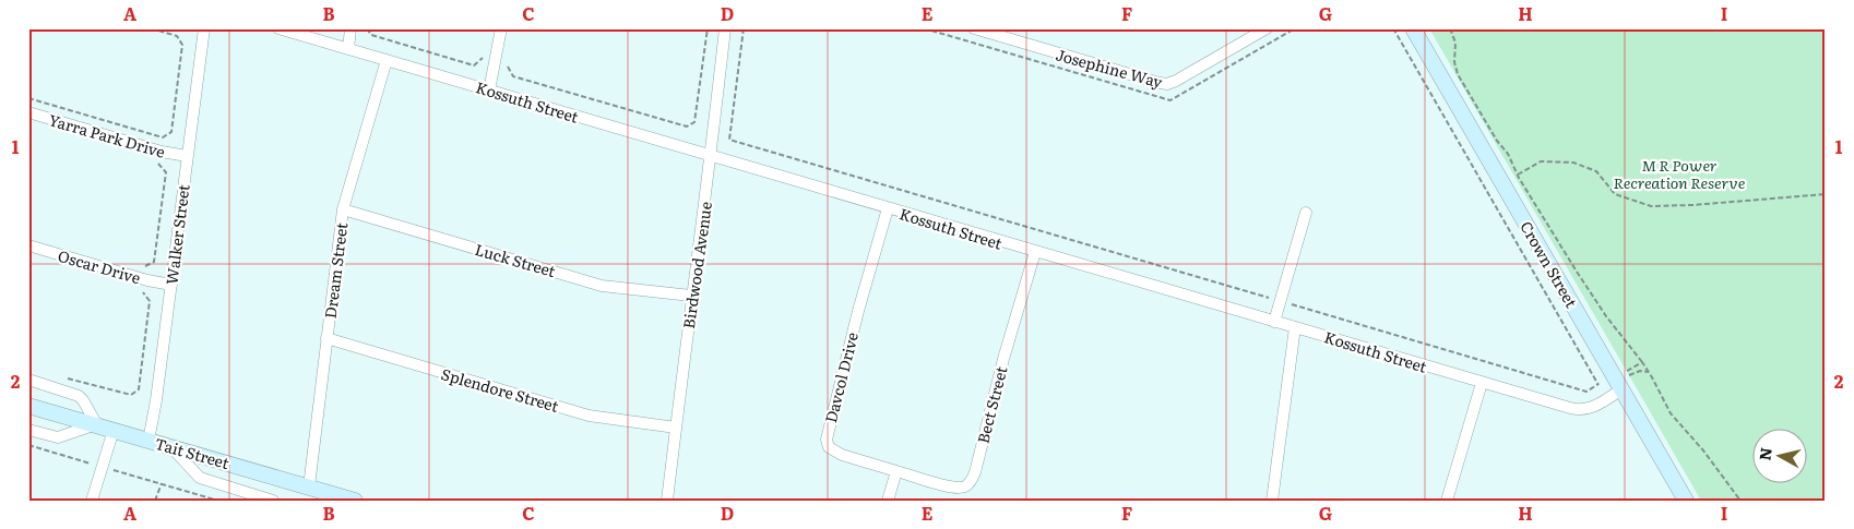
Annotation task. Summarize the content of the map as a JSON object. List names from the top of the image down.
{
  "streets": {
    "street": [
      "Josephine Way",
      "Kossuth Street",
      "Yarra Park Drive",
      "Walker Street",
      "Luck Street",
      "Crown Street",
      "Birdwood Avenue",
      "Oscar Drive",
      "Dream Street",
      "Davcol Drive",
      "Splendore Street",
      "Bect Street",
      "Tait Street"
    ]
  },
  "crossings": [
    ["Kossuth Street", "Crown Street"],
    ["Kossuth Street", "Birdwood Avenue"],
    ["Kossuth Street", "Dream Street"],
    ["Kossuth Street", "Davcol Drive"],
    ["Kossuth Street", "Bect Street"],
    ["Yarra Park Drive", "Walker Street"],
    ["Walker Street", "Oscar Drive"],
    ["Walker Street", "Tait Street"],
    ["Luck Street", "Birdwood Avenue"],
    ["Luck Street", "Dream Street"],
    ["Birdwood Avenue", "Splendore Street"],
    ["Dream Street", "Splendore Street"],
    ["Dream Street", "Tait Street"],
    ["Davcol Drive", "Bect Street"]
  ],
  "parks": ["M R Power Recreation Reserve"],
  "north": "left",
  "grid": {
    "columns": [
      "A",
      "B",
      "C",
      "D",
      "E",
      "F",
      "G",
      "H",
      "I"
    ],
    "rows": ["1", "2"]
  }
}
